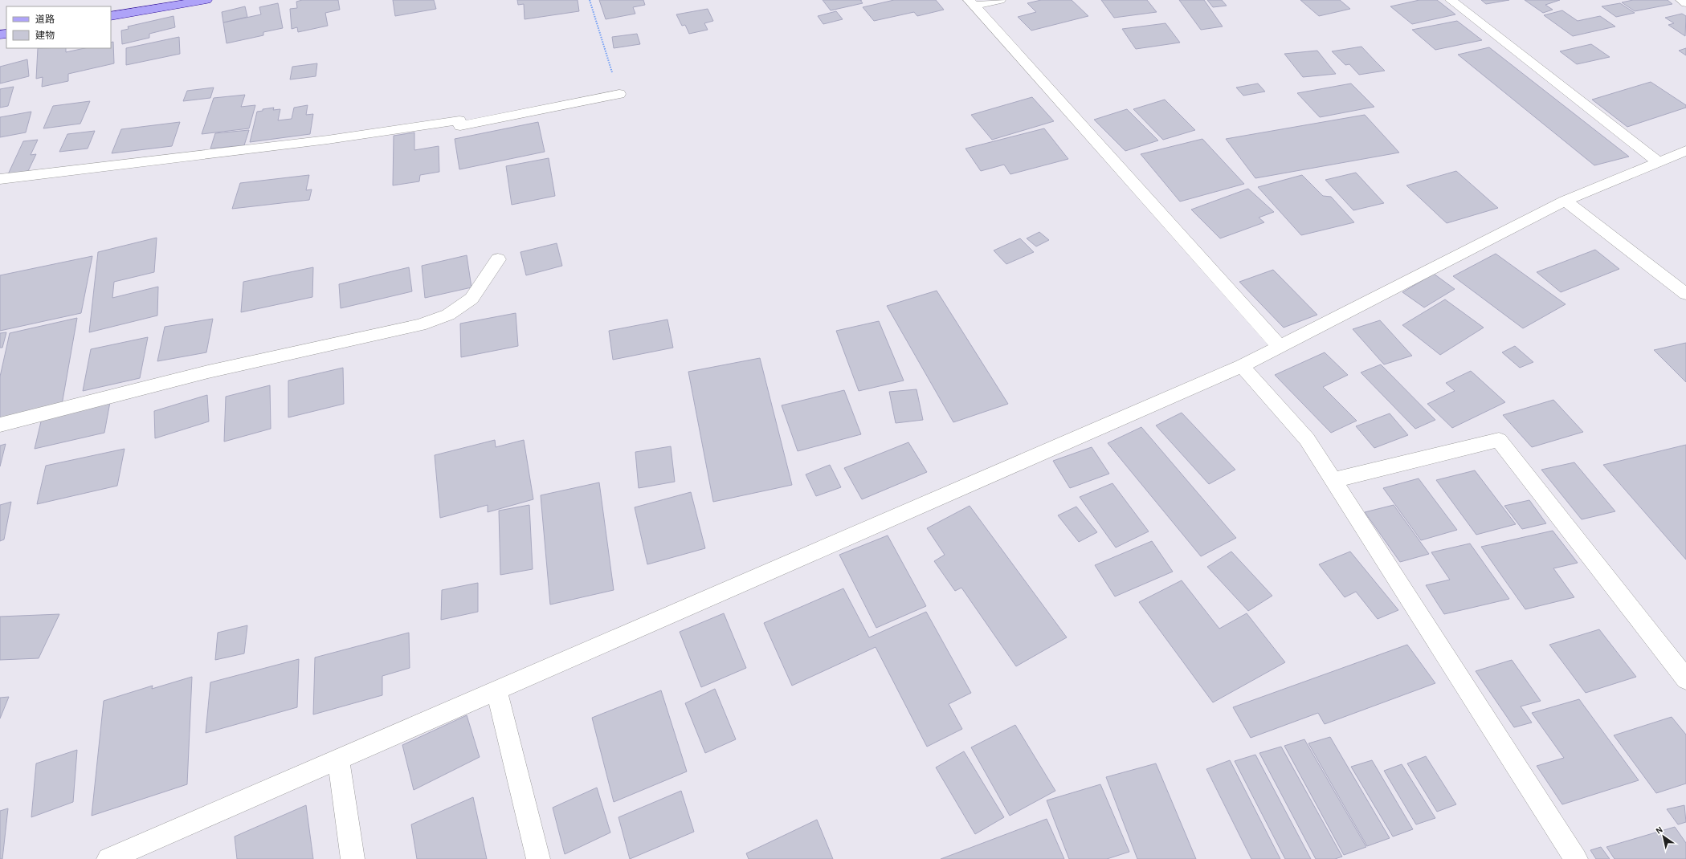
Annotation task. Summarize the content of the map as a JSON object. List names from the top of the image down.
{
  "legend": ["道路", "建物"],
  "north": "top left"
}
